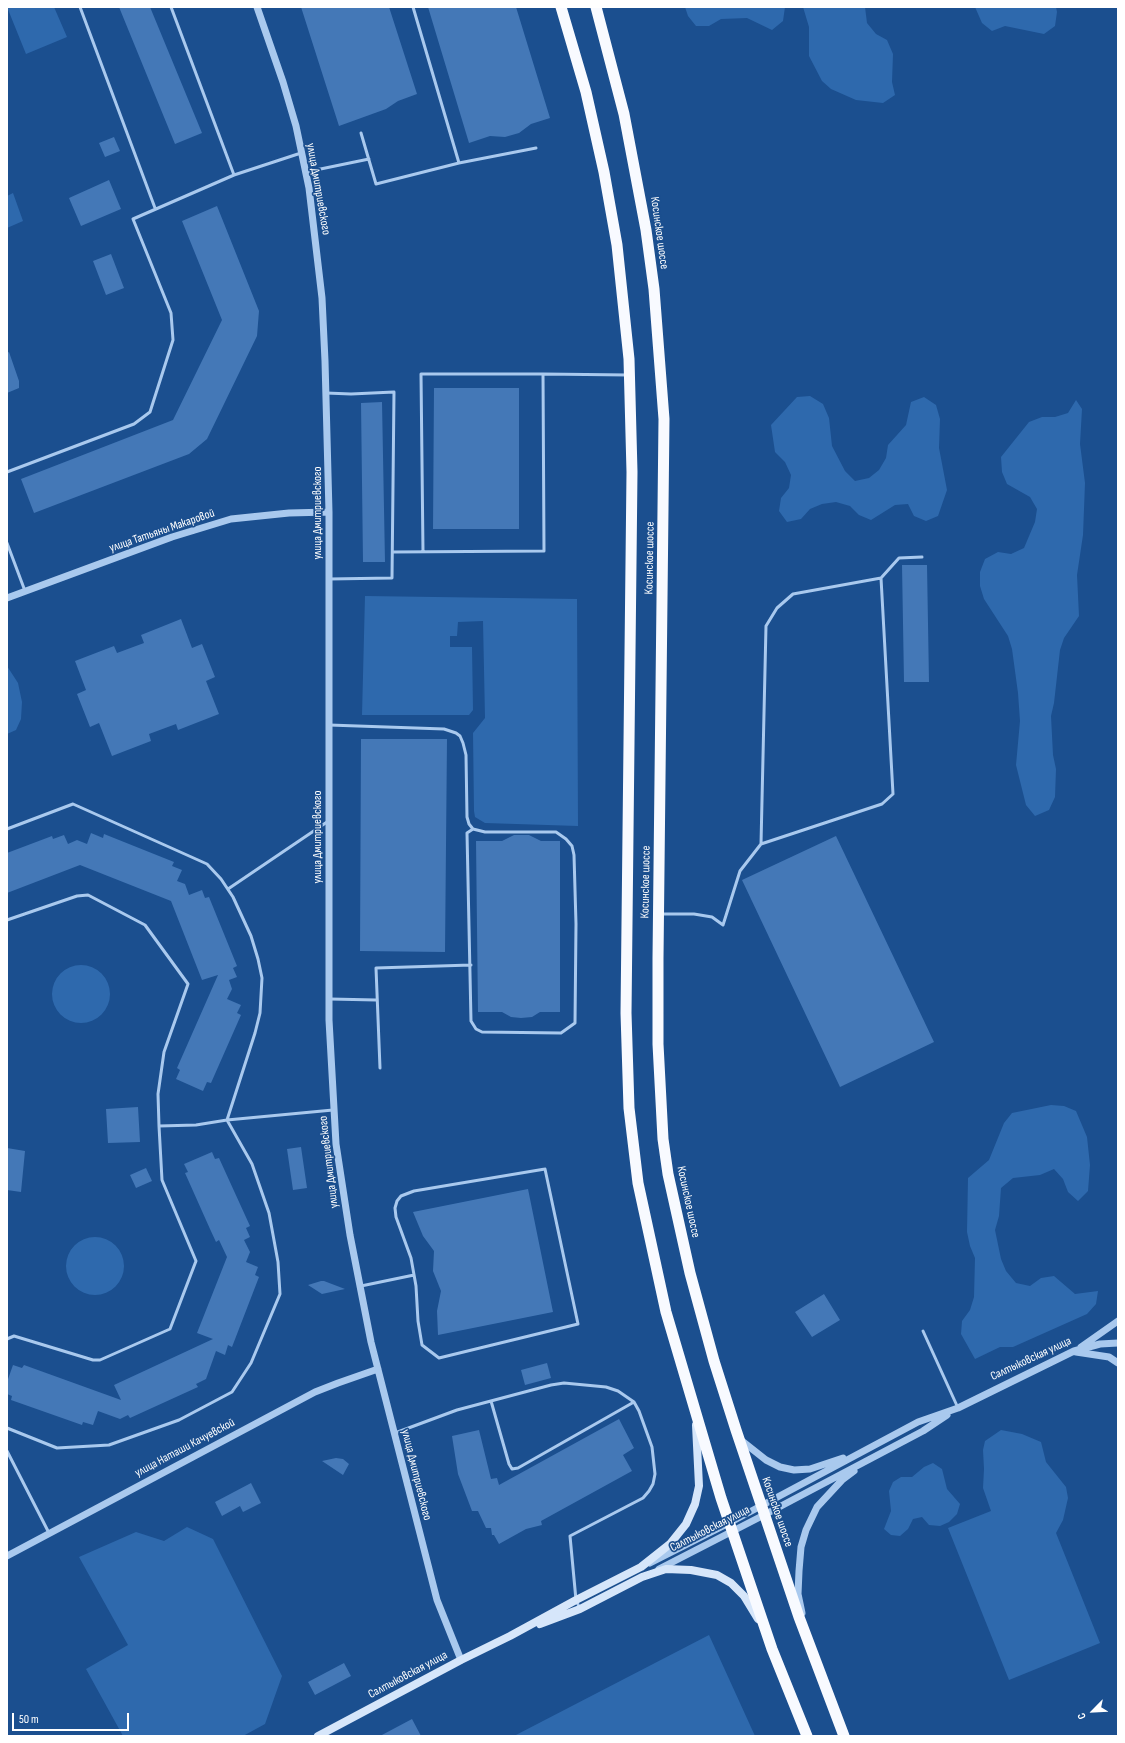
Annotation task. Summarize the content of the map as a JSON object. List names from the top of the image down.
{
  "streets": {
    "highway": ["Косинское шоссе"],
    "main road": ["Салтыковская улица"],
    "street": ["улица Дмитриевского", "улица Татьяны Макаровой", "улица Наташи Качуевской"]
  },
  "crossings": [
    ["улица Дмитриевского", "улица Татьяны Макаровой"],
    ["улица Дмитриевского", "Салтыковская улица"],
    ["улица Дмитриевского", "улица Наташи Качуевской"],
    ["Косинское шоссе", "Салтыковская улица"]
  ],
  "scale_bar": "50 m",
  "north": "bottom left"
}
